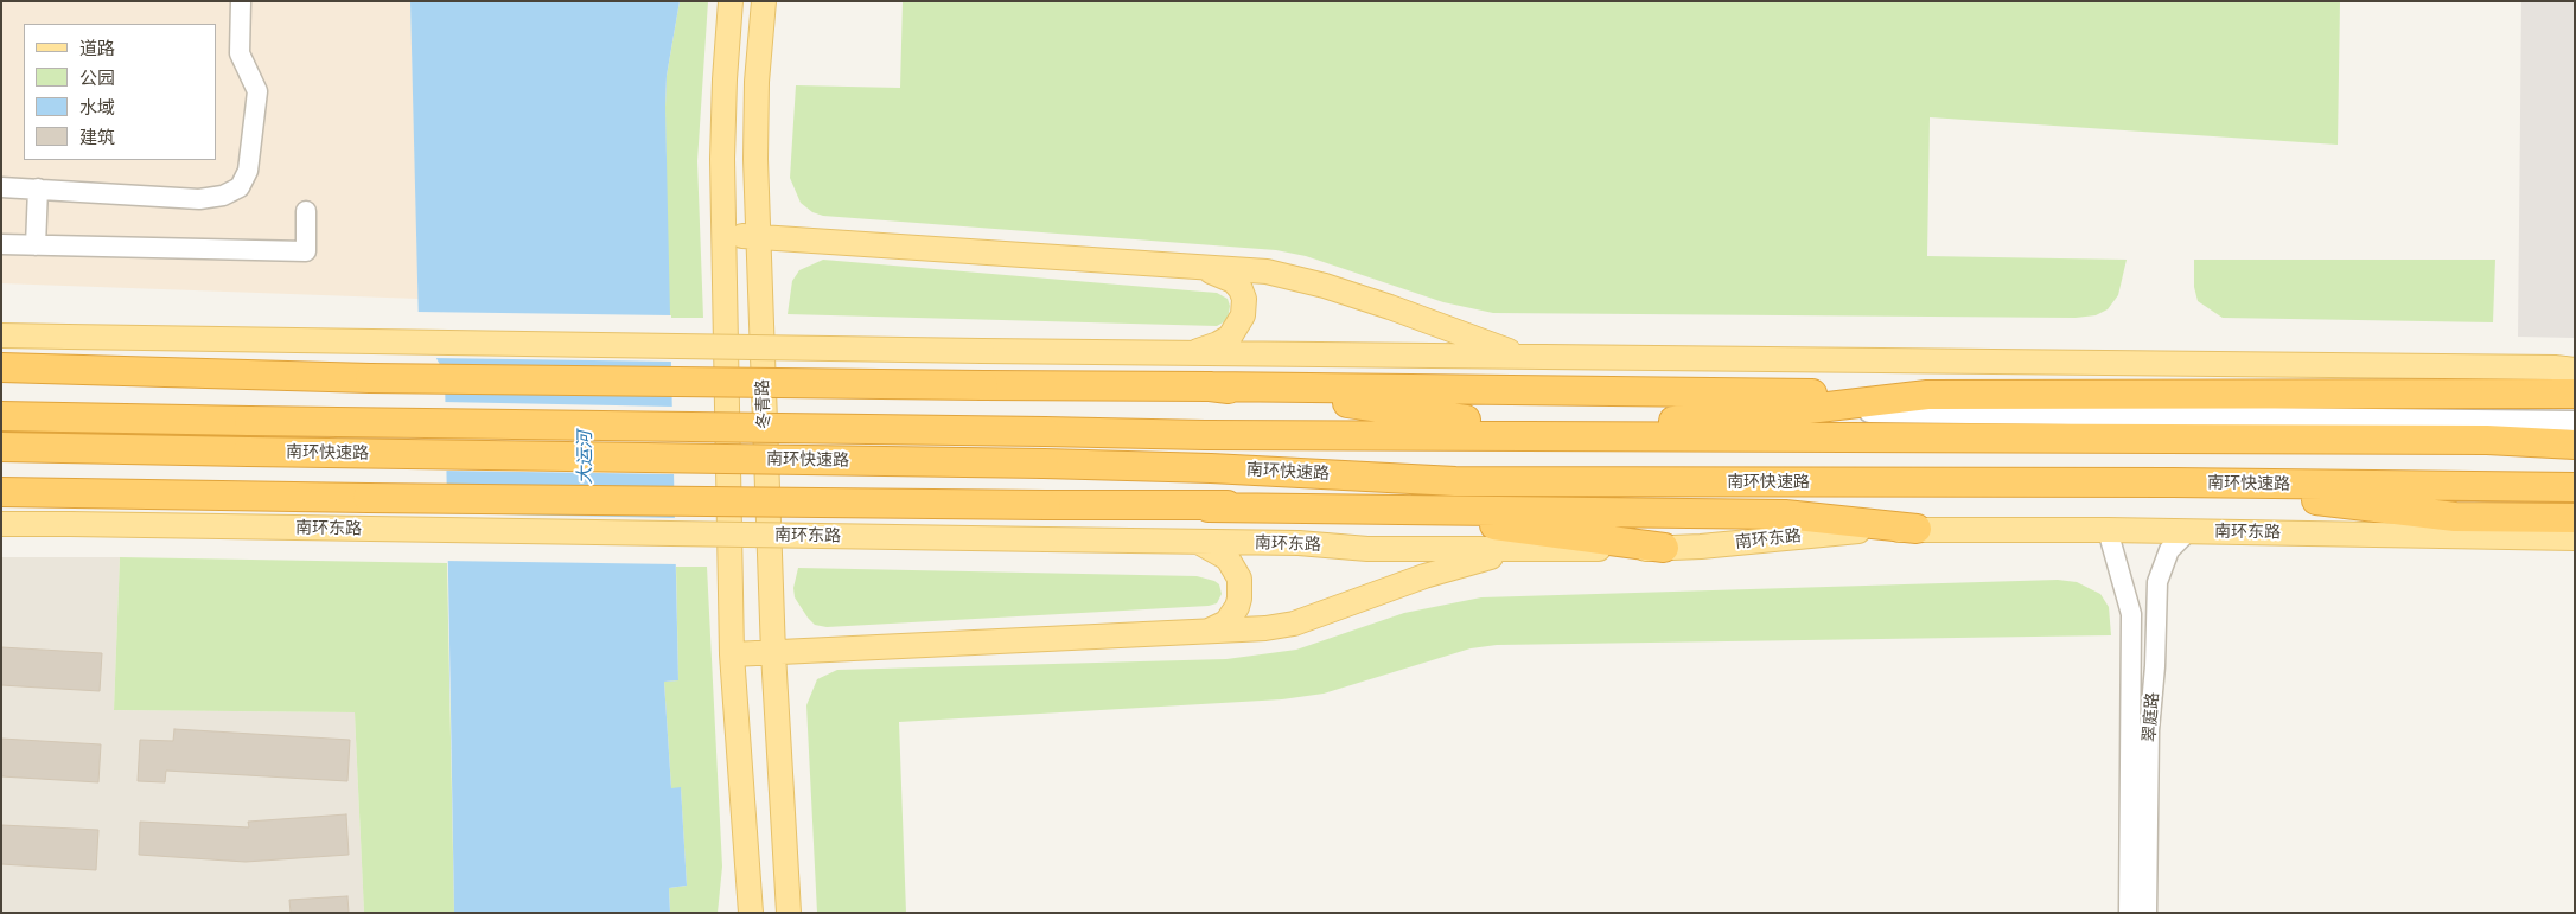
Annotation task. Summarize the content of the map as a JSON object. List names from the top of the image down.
{
  "streets": {
    "highway": ["南环快速路"],
    "main road": ["冬青路", "南环东路"],
    "street": ["翠庭路"]
  },
  "crossings": [
    ["南环东路", "翠庭路"]
  ],
  "water": ["大运河"],
  "legend": [
    "道路",
    "公园",
    "水域",
    "建筑"
  ]
}
